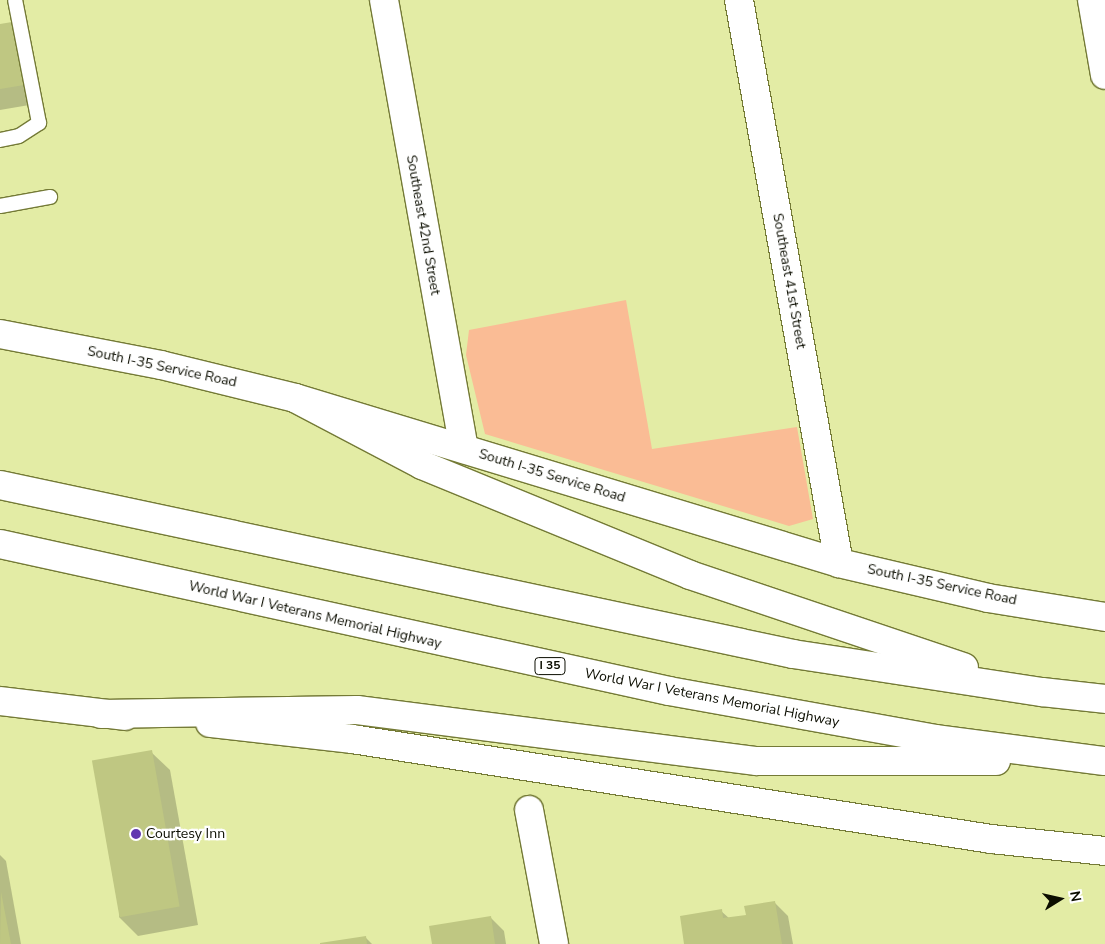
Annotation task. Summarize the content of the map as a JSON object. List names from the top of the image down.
{
  "streets": {
    "main road": [
      "Southeast 42nd Street",
      "Southeast 41st Street",
      "South I-35 Service Road",
      "World War I Veterans Memorial Highway",
      "I 35"
    ]
  },
  "crossings": [
    ["Southeast 42nd Street", "South I-35 Service Road"],
    ["Southeast 41st Street", "South I-35 Service Road"]
  ],
  "places": ["Courtesy Inn"],
  "north": "right"
}
